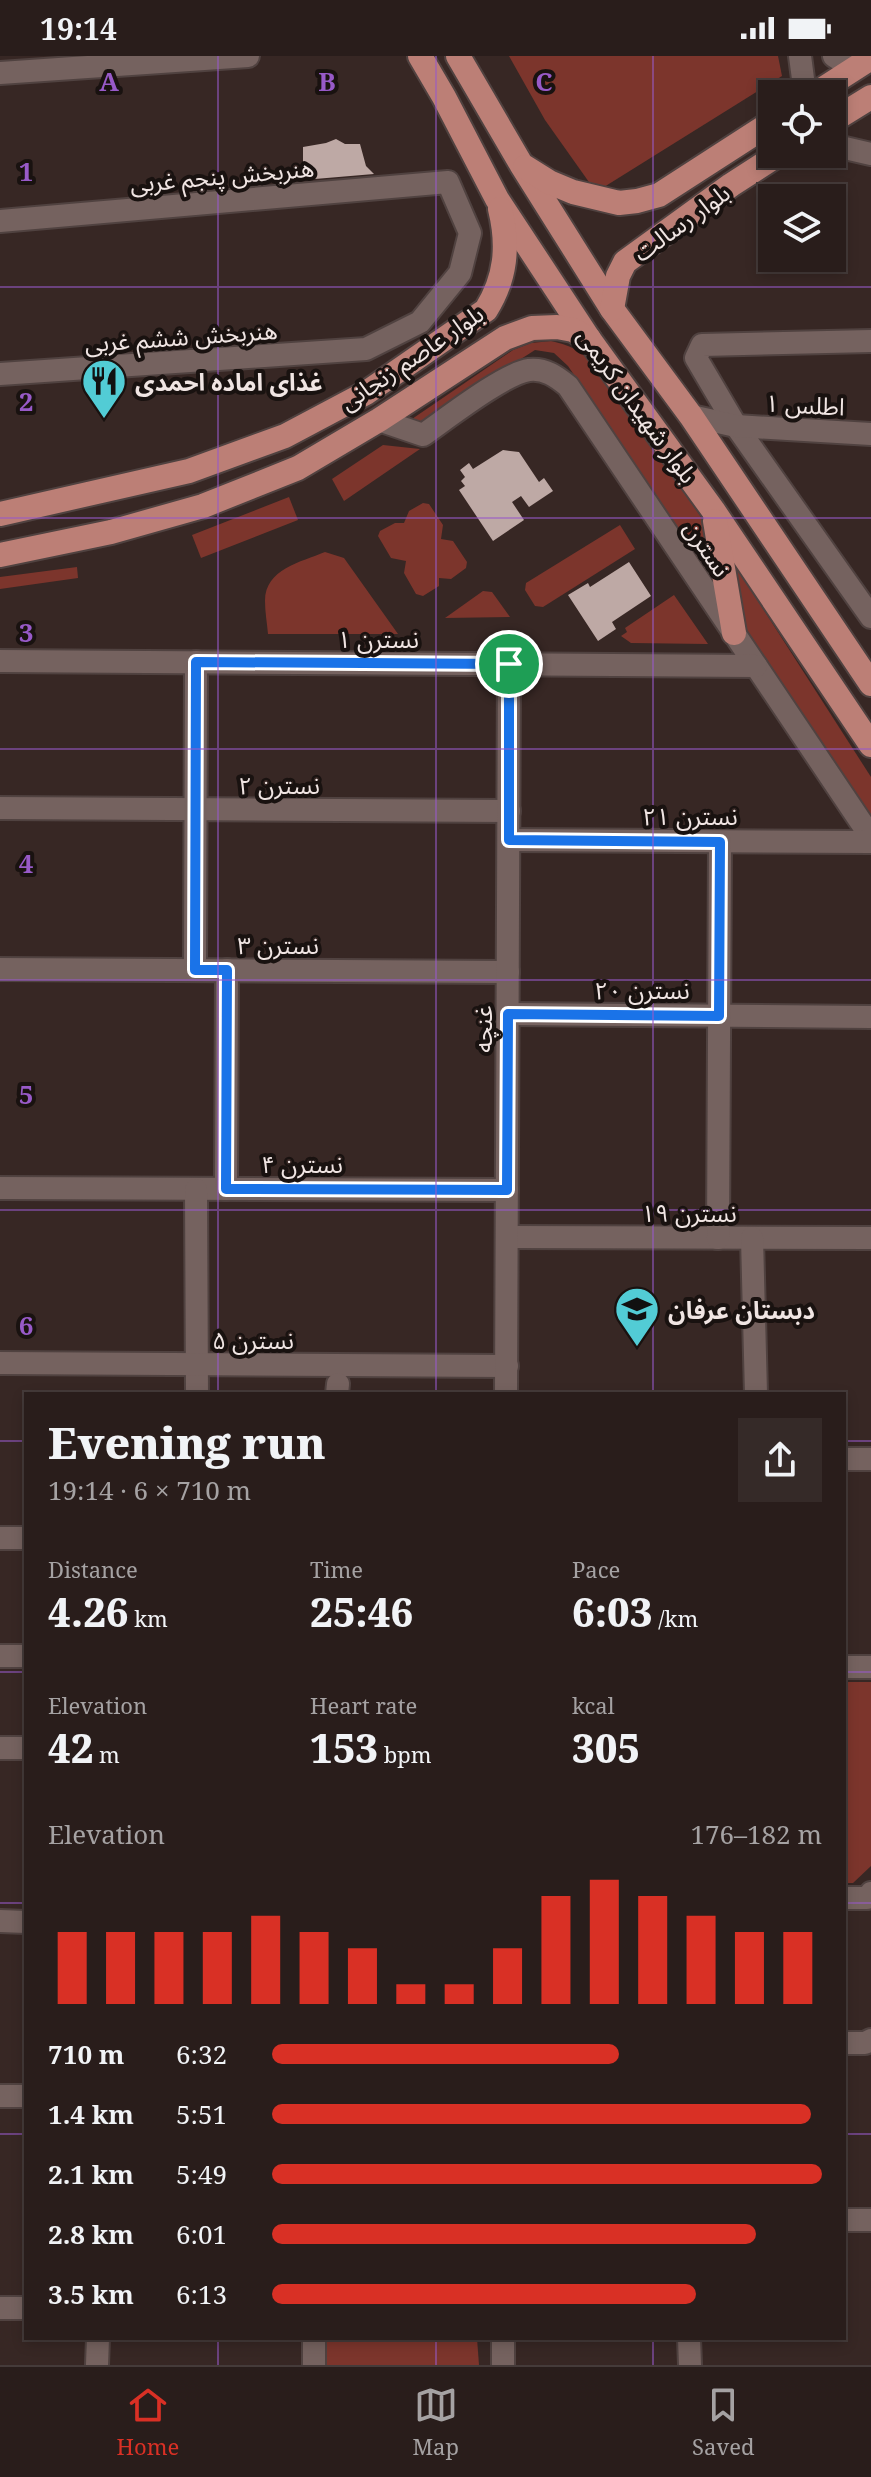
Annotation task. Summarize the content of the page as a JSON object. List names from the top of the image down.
{
  "streets": {
    "main road": ["بلوار رسالت", "بلوار عاصم زنجانی", "بلوار شهیدان کریمی"],
    "street": [
      "هنربخش پنجم غربی",
      "هنربخش ششم غربی",
      "اطلس ۱",
      "نسترن",
      "نسترن ۱",
      "نسترن ۲",
      "نسترن ۲۱",
      "نسترن ۳",
      "نسترن ۲۰",
      "غنچه",
      "نسترن ۴",
      "نسترن ۱۹",
      "نسترن ۵"
    ]
  },
  "crossings": [
    ["هنربخش پنجم غربی", "هنربخش ششم غربی"],
    ["بلوار رسالت", "بلوار شهیدان کریمی"],
    ["بلوار عاصم زنجانی", "بلوار شهیدان کریمی"],
    ["بلوار عاصم زنجانی", "نسترن"],
    ["اطلس ۱", "بلوار شهیدان کریمی"],
    ["نسترن", "نسترن ۱"],
    ["نسترن", "نسترن ۲۱"],
    ["نسترن ۱", "غنچه"],
    ["نسترن ۲", "غنچه"],
    ["نسترن ۲۱", "غنچه"],
    ["نسترن ۳", "غنچه"],
    ["نسترن ۲۰", "غنچه"],
    ["غنچه", "نسترن ۴"],
    ["غنچه", "نسترن ۱۹"],
    ["غنچه", "نسترن ۵"]
  ],
  "places": {
    "restaurant": ["غذای اماده احمدی"],
    "school or university": ["دبستان عرفان"]
  },
  "page": {
    "status": "19:14",
    "heading": ["Evening run", "19:14 · 6 × 710 m"],
    "stats": [
      ["Distance", "4.26 km"],
      ["Time", "25:46"],
      ["Pace", "6:03 /km"],
      ["Elevation", "42 m"],
      ["Heart rate", "153 bpm"],
      ["kcal", "305"]
    ],
    "chart": ["Elevation", "176–182 m"],
    "list": [
      {
        "name": "710 m",
        "note": "6:32"
      },
      {
        "name": "1.4 km",
        "note": "5:51"
      },
      {
        "name": "2.1 km",
        "note": "5:49"
      },
      {
        "name": "2.8 km",
        "note": "6:01"
      },
      {
        "name": "3.5 km",
        "note": "6:13"
      }
    ],
    "tabs": ["Home", "Map", "Saved"]
  },
  "grid": {
    "columns": ["A", "B", "C"],
    "rows": [
      "1",
      "2",
      "3",
      "4",
      "5",
      "6"
    ]
  }
}
